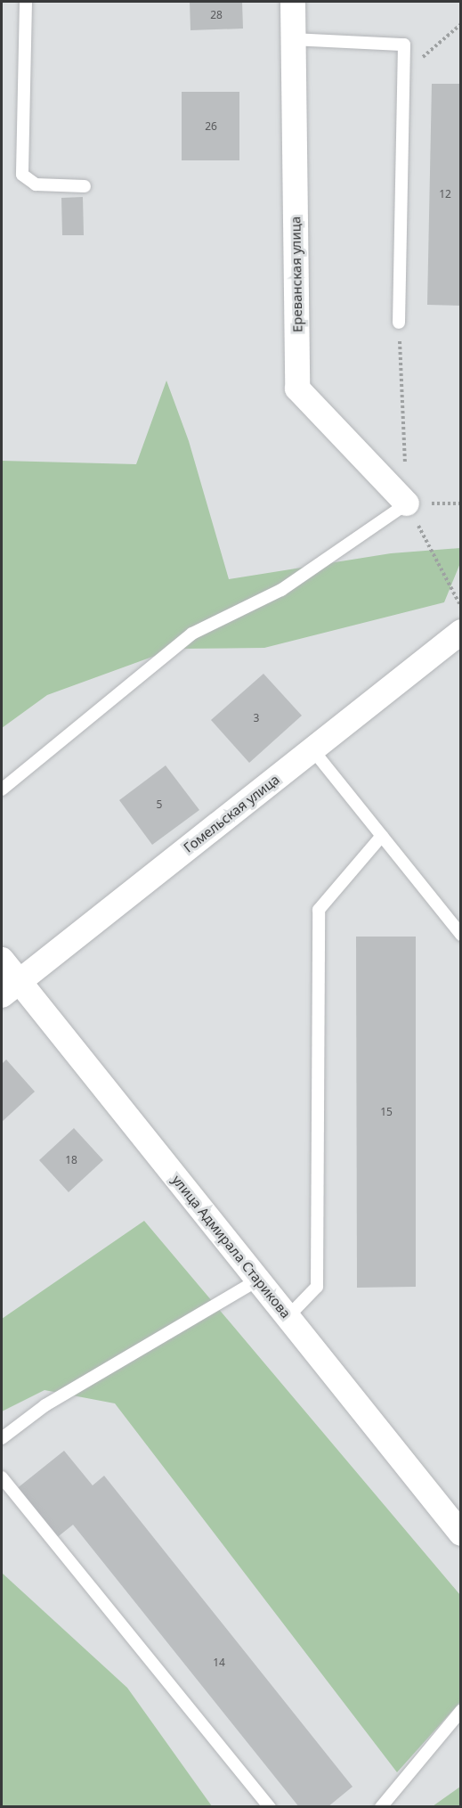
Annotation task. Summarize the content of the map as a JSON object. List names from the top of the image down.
{
  "streets": {
    "street": ["Ереванская улица", "Гомельская улица", "улица Адмирала Старикова"]
  },
  "crossings": [
    ["Гомельская улица", "улица Адмирала Старикова"]
  ],
  "house_numbers": [
    "28",
    "26",
    "12",
    "3",
    "5",
    "15",
    "18",
    "14"
  ]
}
